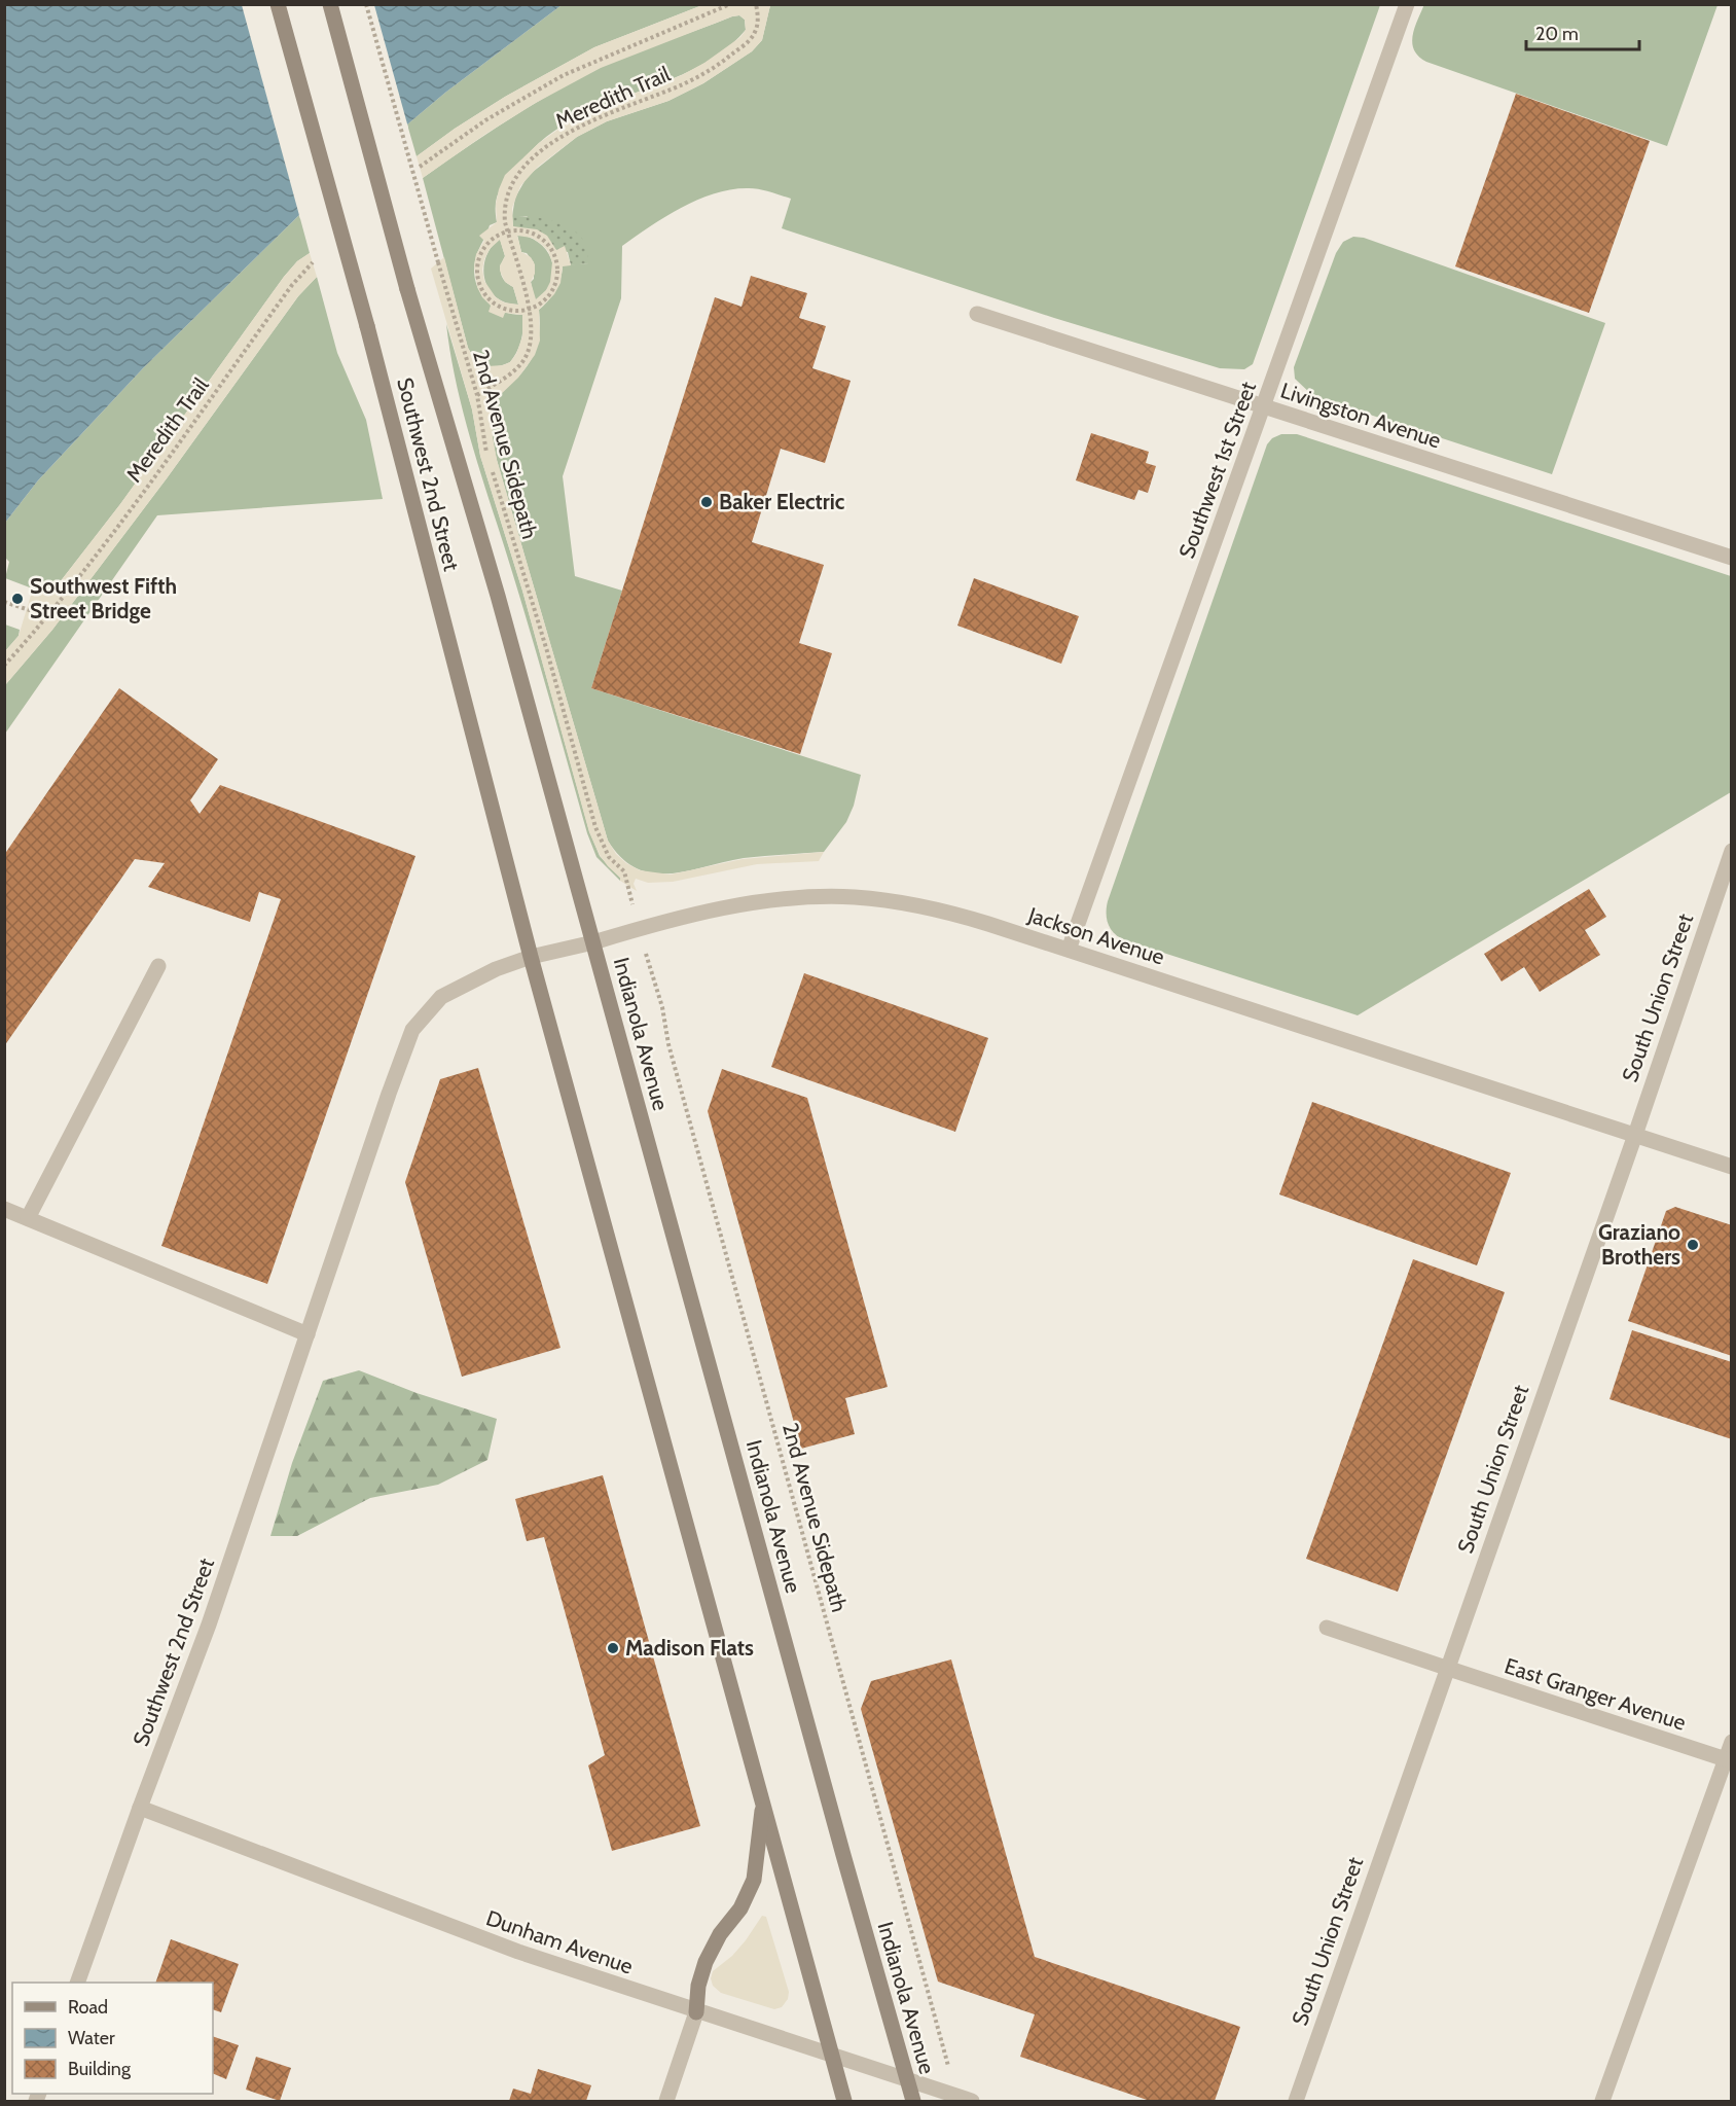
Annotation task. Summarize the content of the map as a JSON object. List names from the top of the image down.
{
  "streets": {
    "main road": ["Southwest 2nd Street", "Indianola Avenue"],
    "street": [
      "Livingston Avenue",
      "Southwest 1st Street",
      "Jackson Avenue",
      "South Union Street",
      "East Granger Avenue",
      "Dunham Avenue"
    ],
    "path": ["Meredith Trail", "2nd Avenue Sidepath"]
  },
  "crossings": [
    ["Meredith Trail", "2nd Avenue Sidepath"],
    ["Livingston Avenue", "Southwest 1st Street"],
    ["Southwest 1st Street", "Jackson Avenue"],
    ["Southwest 2nd Street", "Jackson Avenue"],
    ["Southwest 2nd Street", "Indianola Avenue"],
    ["Southwest 2nd Street", "Dunham Avenue"],
    ["Jackson Avenue", "South Union Street"],
    ["Jackson Avenue", "Indianola Avenue"],
    ["South Union Street", "East Granger Avenue"],
    ["Indianola Avenue", "Dunham Avenue"]
  ],
  "places": [
    "Baker Electric",
    "Southwest Fifth Street Bridge",
    "Graziano Brothers",
    "Madison Flats"
  ],
  "legend": ["Road", "Water", "Building"],
  "scale_bar": "20 m"
}
